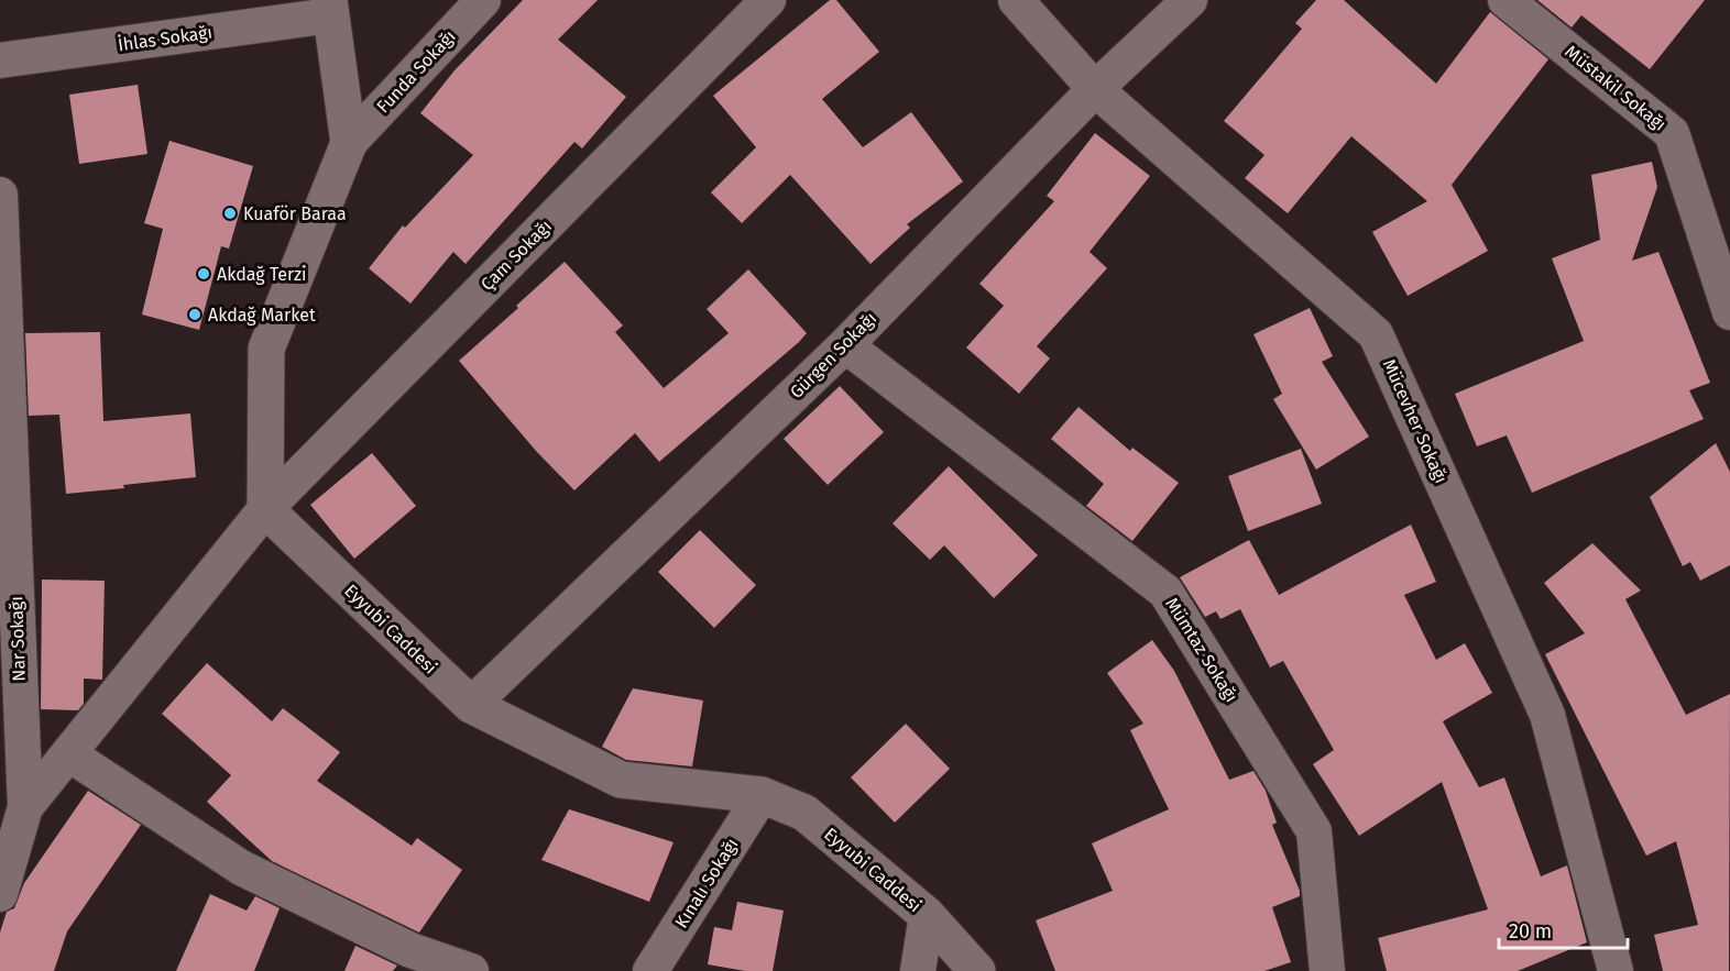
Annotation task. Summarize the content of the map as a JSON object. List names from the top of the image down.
{
  "streets": {
    "street": [
      "İhlas Sokağı",
      "Funda Sokağı",
      "Müstakil Sokağı",
      "Çam Sokağı",
      "Gürgen Sokağı",
      "Mücevher Sokağı",
      "Eyyubi Caddesi",
      "Nar Sokağı",
      "Mümtaz Sokağı",
      "Kınalı Sokağı"
    ]
  },
  "crossings": [
    ["Çam Sokağı", "Eyyubi Caddesi"],
    ["Çam Sokağı", "Nar Sokağı"],
    ["Gürgen Sokağı", "Mücevher Sokağı"],
    ["Gürgen Sokağı", "Eyyubi Caddesi"],
    ["Gürgen Sokağı", "Mümtaz Sokağı"],
    ["Eyyubi Caddesi", "Kınalı Sokağı"]
  ],
  "places": ["Kuaför Baraa", "Akdağ Terzi", "Akdağ Market"],
  "scale_bar": "20 m"
}
